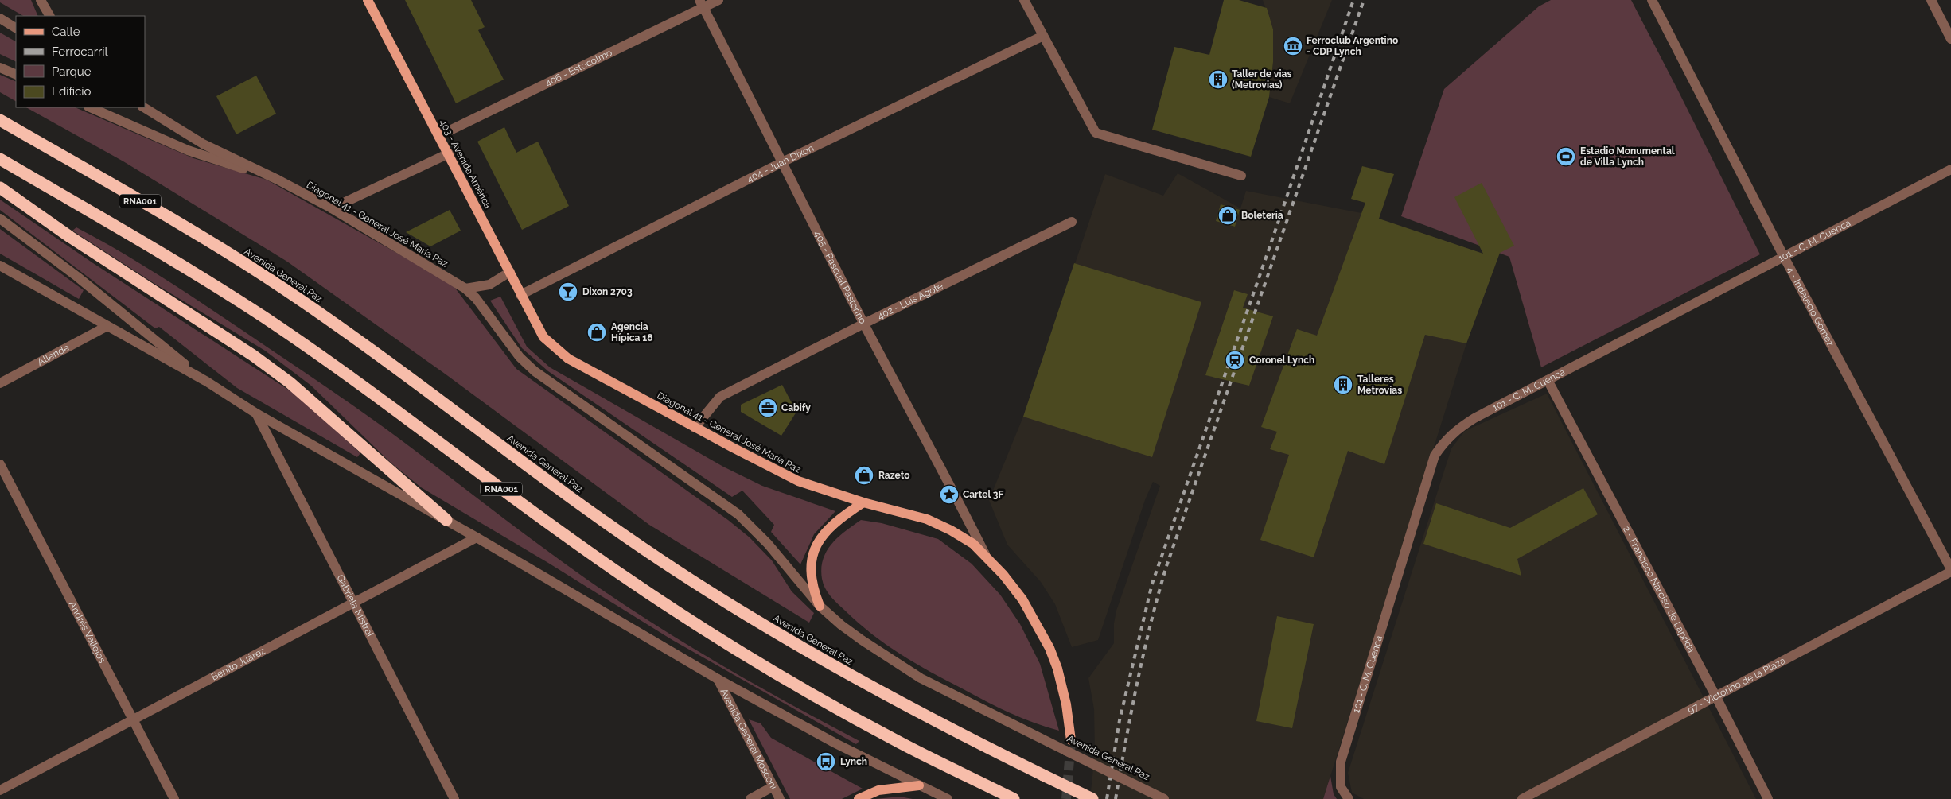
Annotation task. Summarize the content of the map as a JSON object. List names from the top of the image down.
{
  "streets": {
    "highway": ["RNA001", "Avenida General Paz"],
    "main road": ["403 - Avenida América", "Diagonal 41 - General José María Paz"],
    "street": [
      "406 - Estocolmo",
      "404 - Juan Dixon",
      "101 - C. M. Cuenca",
      "405 - Pascual Pastorino",
      "402 - Luis Agote",
      "4 - Indalecio Gómez",
      "Allende",
      "2 - Francisco Narciso de Laprida",
      "Gabriela Mistral",
      "Andrés Vallejos",
      "Benito Juárez",
      "97 - Victorino de la Plaza",
      "Avenida General Mosconi"
    ]
  },
  "crossings": [
    ["406 - Estocolmo", "403 - Avenida América"],
    ["406 - Estocolmo", "405 - Pascual Pastorino"],
    ["404 - Juan Dixon", "403 - Avenida América"],
    ["404 - Juan Dixon", "405 - Pascual Pastorino"],
    ["403 - Avenida América", "Diagonal 41 - General José María Paz"],
    ["Diagonal 41 - General José María Paz", "Avenida General Paz"],
    ["Diagonal 41 - General José María Paz", "405 - Pascual Pastorino"],
    ["Diagonal 41 - General José María Paz", "402 - Luis Agote"],
    ["101 - C. M. Cuenca", "4 - Indalecio Gómez"],
    ["101 - C. M. Cuenca", "2 - Francisco Narciso de Laprida"],
    ["405 - Pascual Pastorino", "402 - Luis Agote"],
    ["4 - Indalecio Gómez", "97 - Victorino de la Plaza"],
    ["2 - Francisco Narciso de Laprida", "97 - Victorino de la Plaza"],
    ["Gabriela Mistral", "Benito Juárez"],
    ["Andrés Vallejos", "Benito Juárez"]
  ],
  "places": {
    "museum": ["Ferroclub Argentino - CDP Lynch"],
    "building": ["Taller de vias (Metrovias)", "Talleres Metrovias"],
    "sports": ["Estadio Monumental de Villa Lynch"],
    "shop": ["Boleteria", "Agencia Hípica 18", "Razeto"],
    "bar": ["Dixon 2703"],
    "station": ["Coronel Lynch"],
    "office": ["Cabify"],
    "place": ["Cartel 3F"],
    "bus stop": ["Lynch"]
  },
  "legend": [
    "Calle",
    "Ferrocarril",
    "Parque",
    "Edificio"
  ]
}
